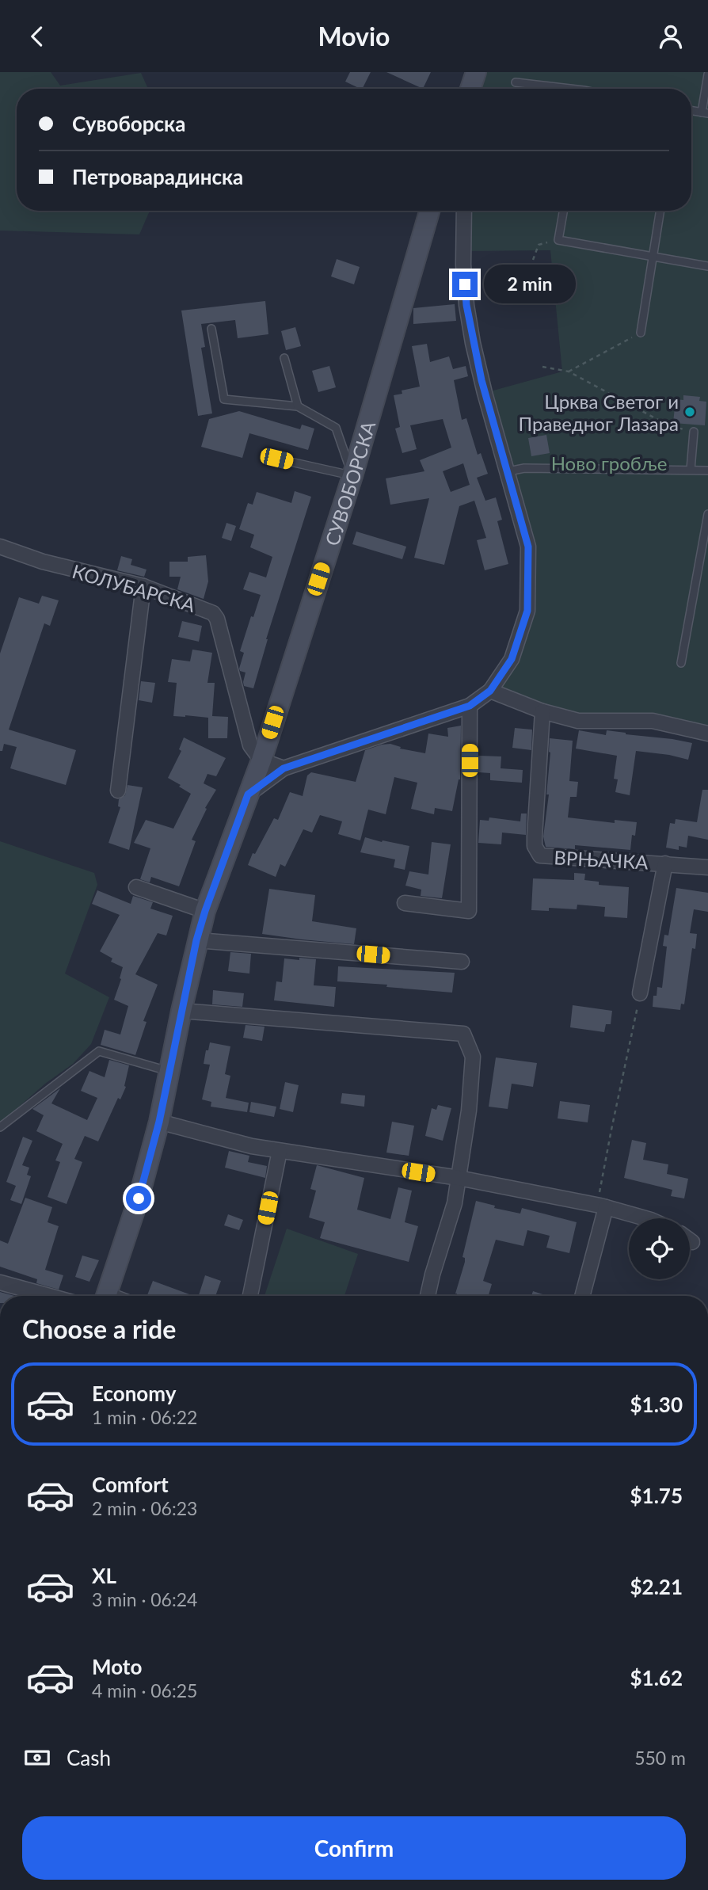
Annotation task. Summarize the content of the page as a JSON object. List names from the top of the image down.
{
  "streets": {
    "main road": ["СУВОБОРСКА"],
    "street": ["КОЛУБАРСКА", "ВРЊАЧКА"]
  },
  "crossings": [
    ["СУВОБОРСКА", "КОЛУБАРСКА"]
  ],
  "parks": ["Ново гробље"],
  "places": ["Црква Светог и Праведног Лазара"],
  "page": {
    "header": "Movio",
    "banner": ["Сувоборска", "Петроварадинска"],
    "bubble": "2 min",
    "heading": "Choose a ride",
    "list": [
      {
        "name": "Economy",
        "note": "1 min · 06:22",
        "value": "$1.30"
      },
      {
        "name": "Comfort",
        "note": "2 min · 06:23",
        "value": "$1.75"
      },
      {
        "name": "XL",
        "note": "3 min · 06:24",
        "value": "$2.21"
      },
      {
        "name": "Moto",
        "note": "4 min · 06:25",
        "value": "$1.62"
      }
    ],
    "pay": ["Cash", "550 m"],
    "buttons": "Confirm"
  }
}
